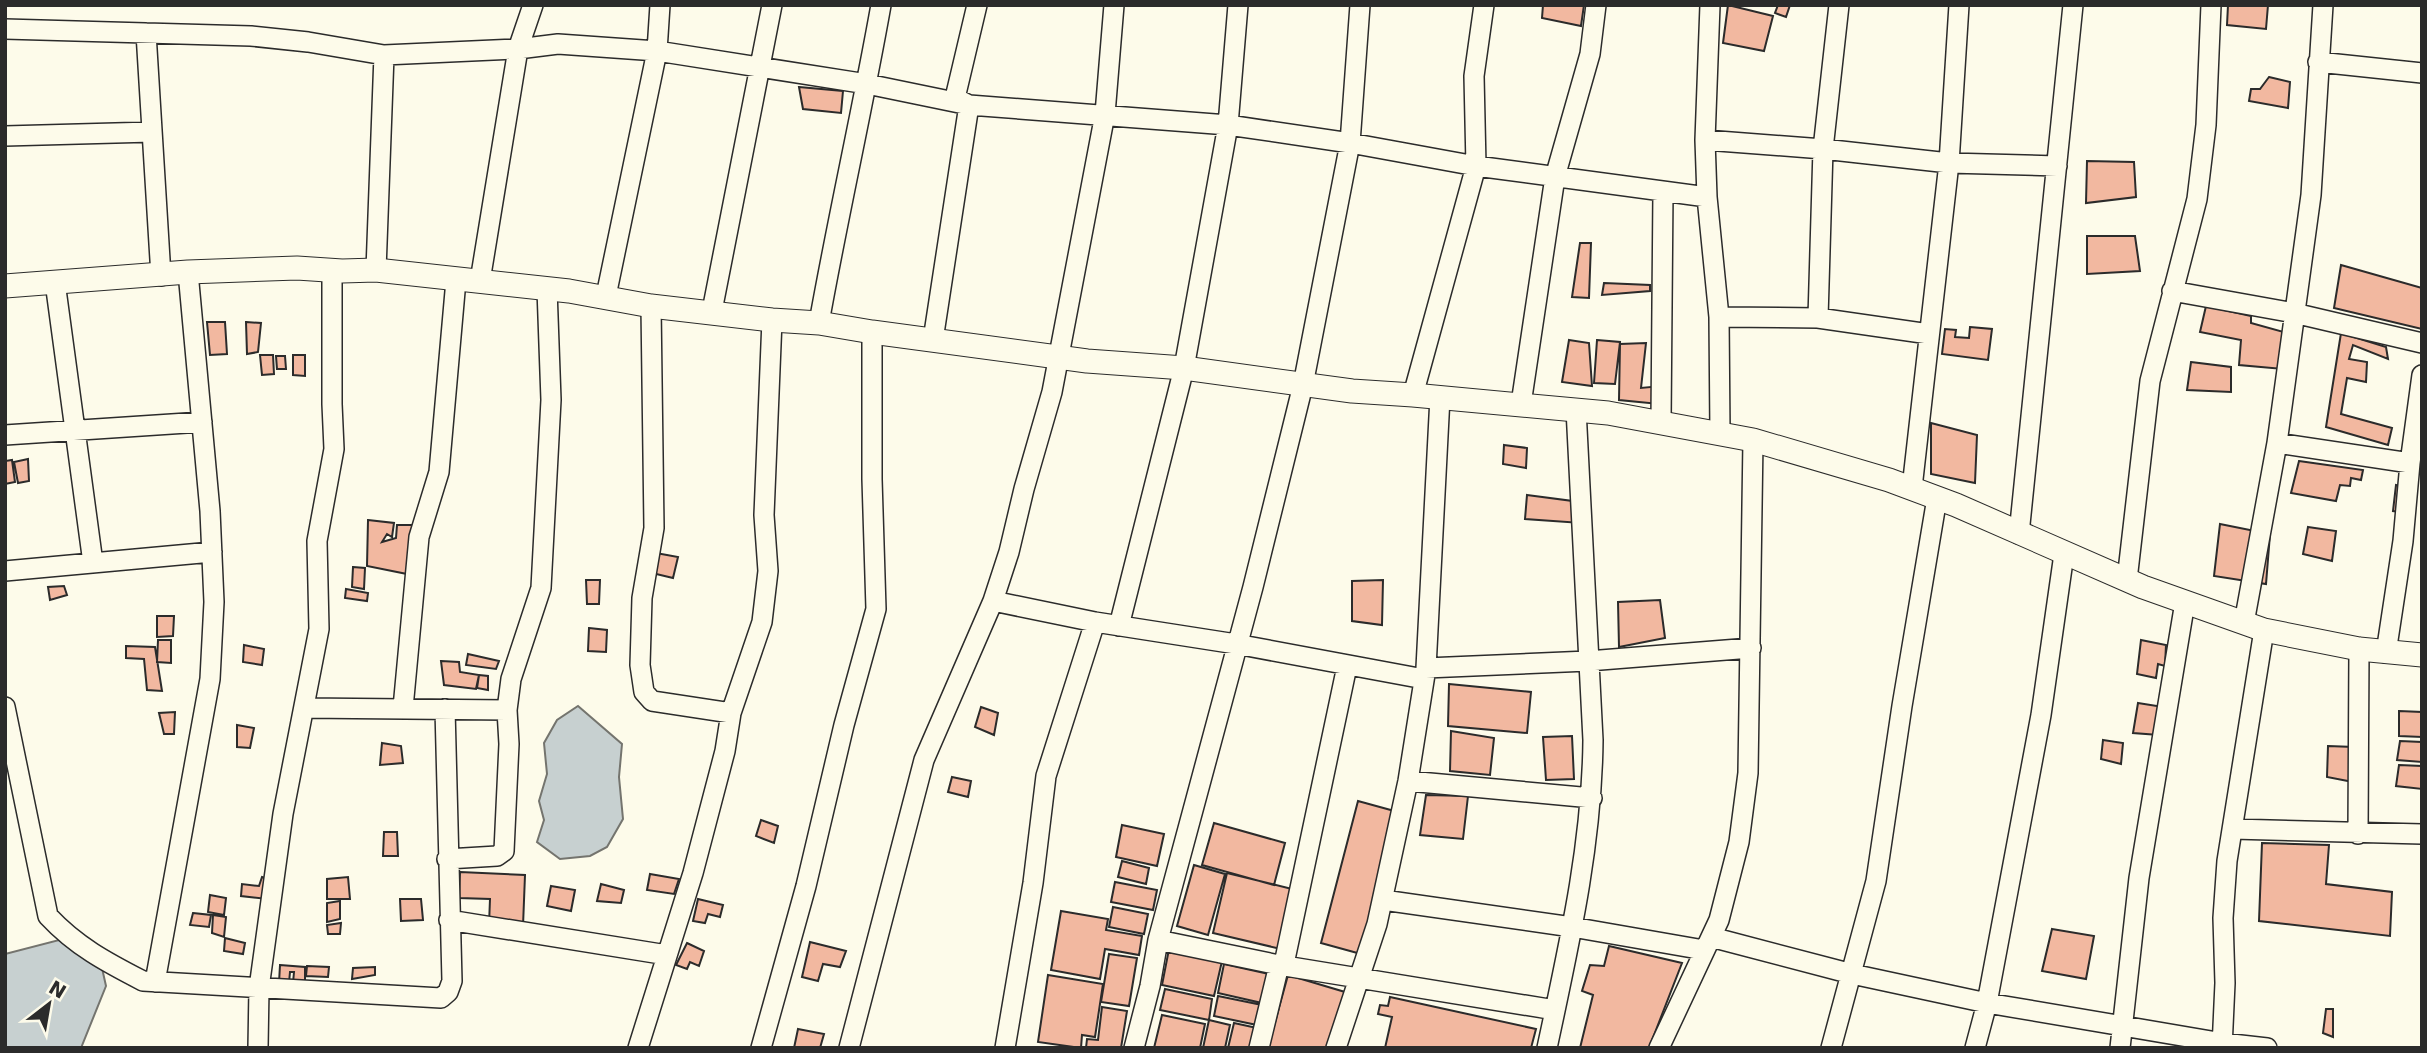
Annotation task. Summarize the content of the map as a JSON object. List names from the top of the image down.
{
  "north": "top right"
}
